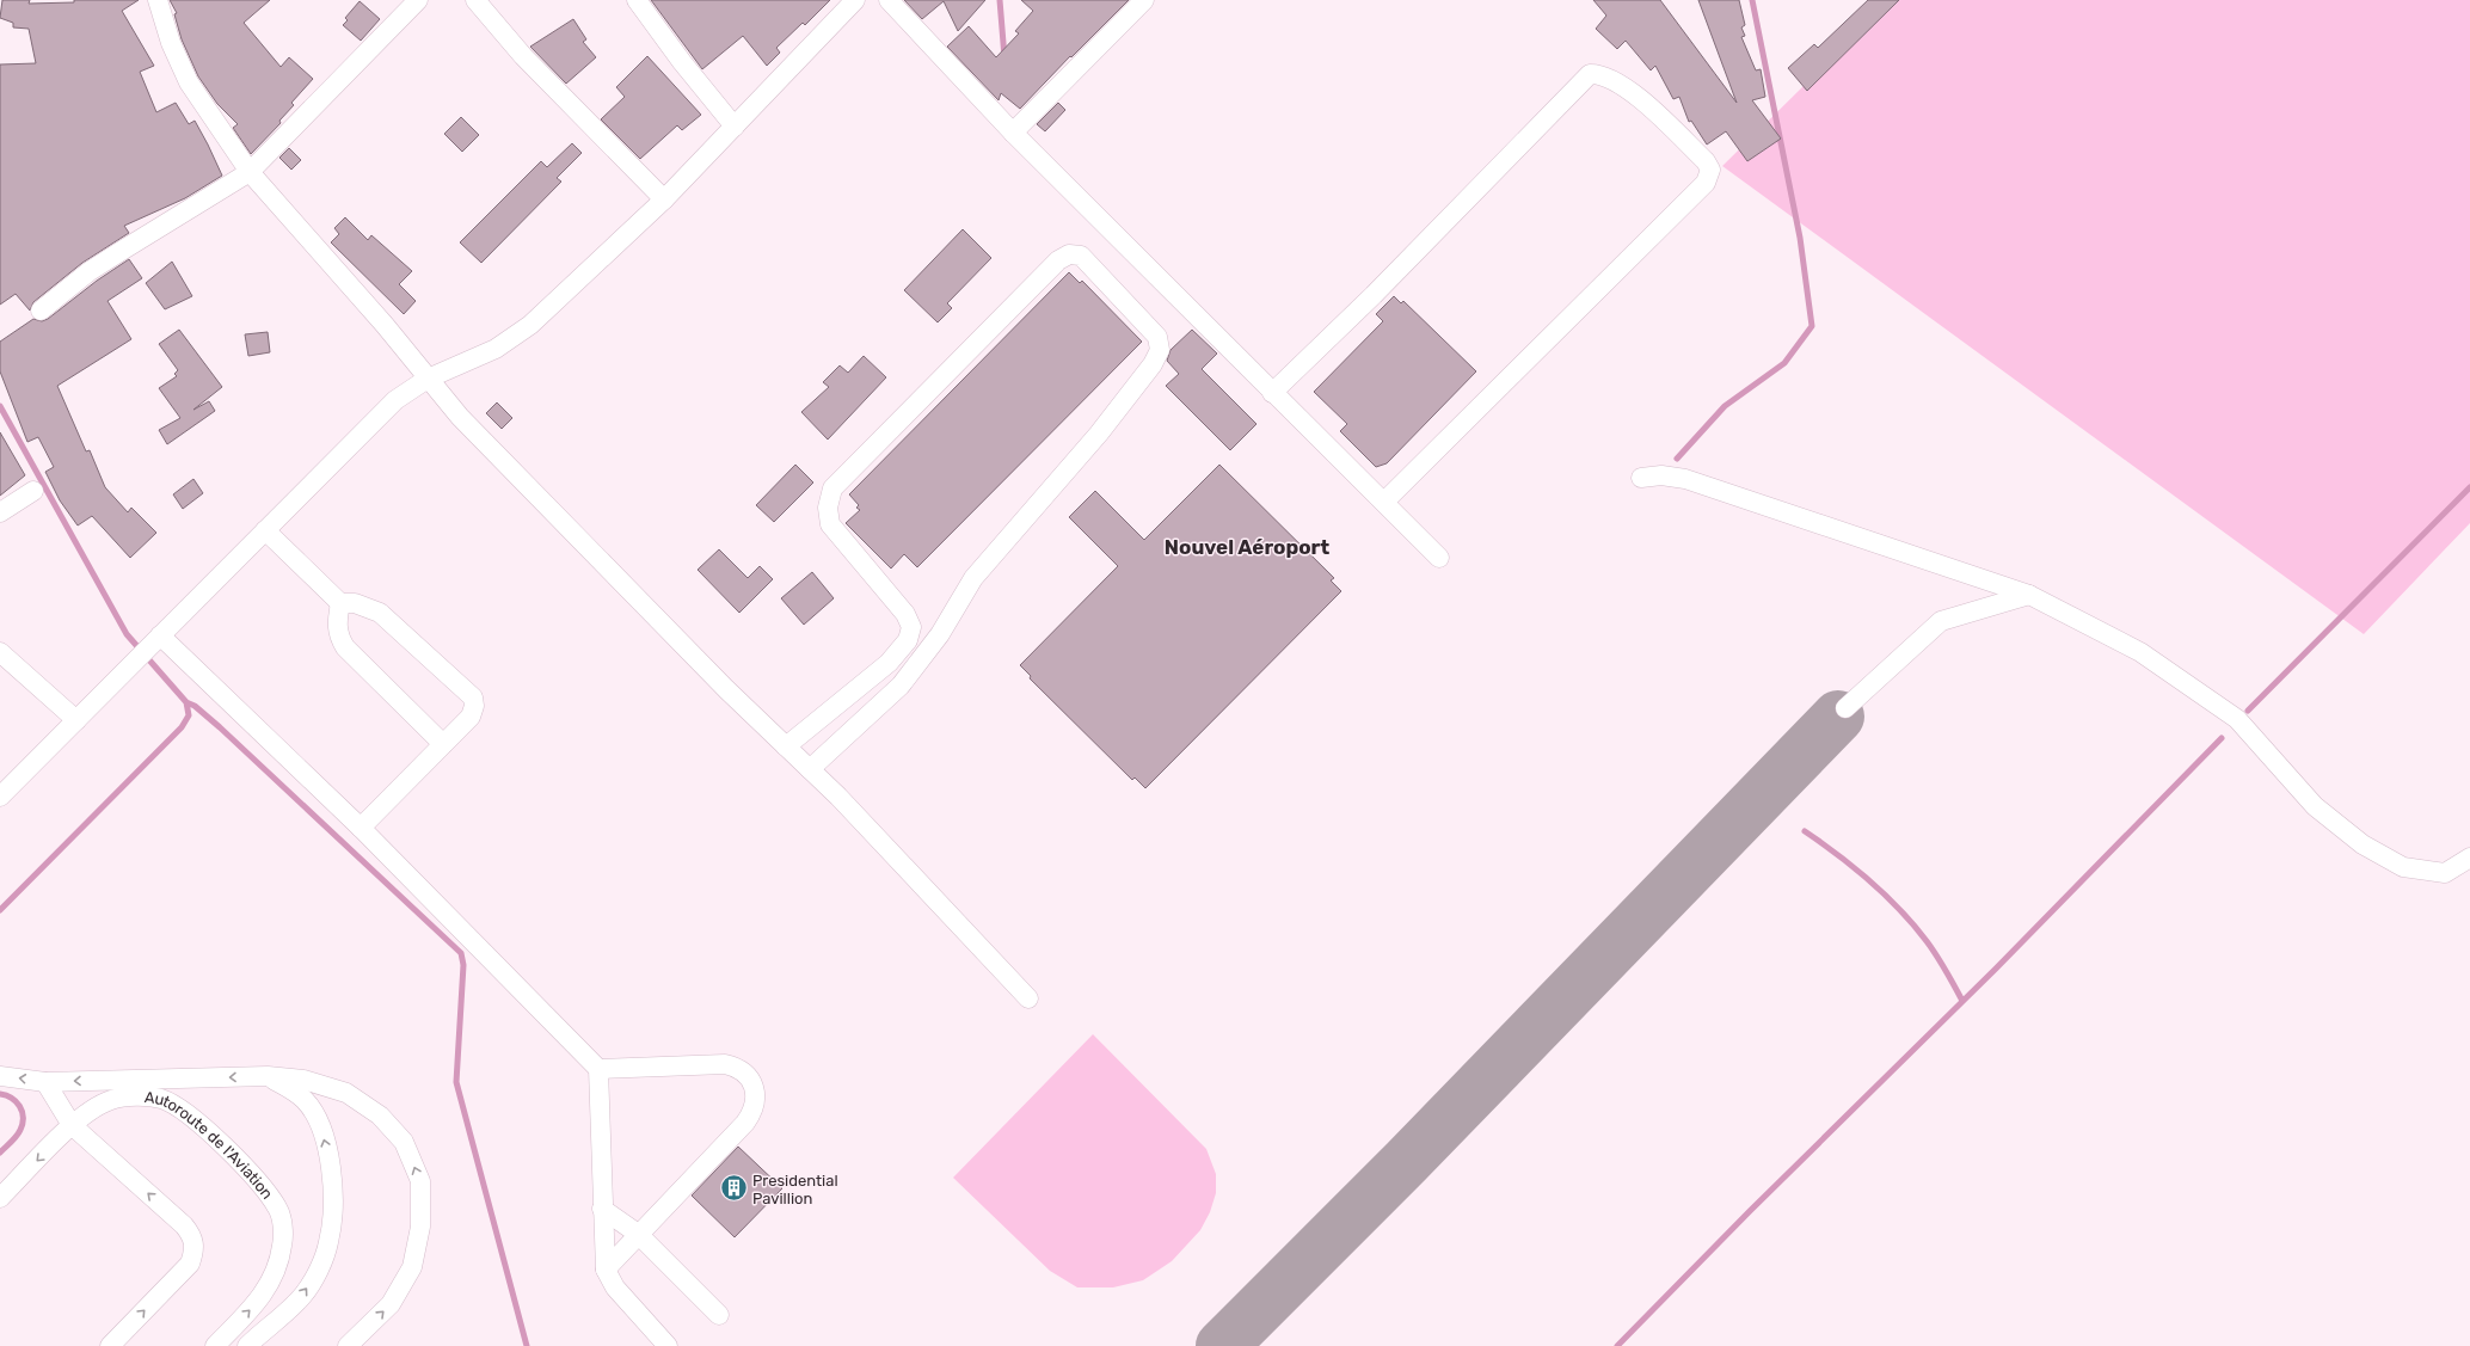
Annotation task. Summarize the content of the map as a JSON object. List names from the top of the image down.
{
  "streets": {
    "street": ["Autoroute de l'Aviation"]
  },
  "districts": ["Nouvel Aéroport"],
  "places": {
    "building": ["Presidential Pavillion"]
  }
}
